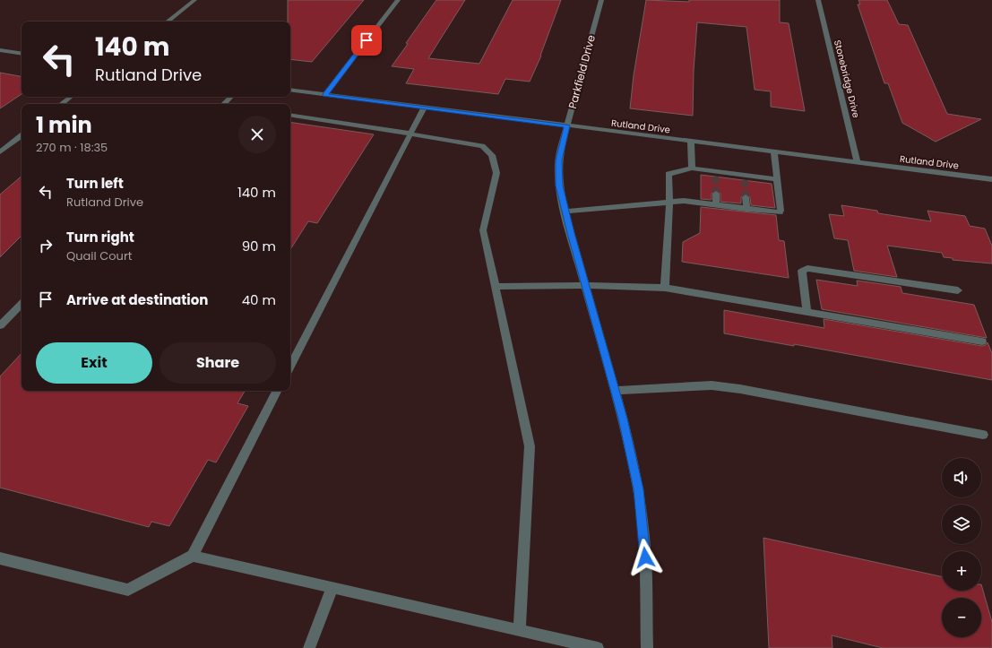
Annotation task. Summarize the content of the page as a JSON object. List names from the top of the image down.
{
  "streets": {
    "street": ["Parkfield Drive", "Stonebridge Drive", "Rutland Drive"]
  },
  "crossings": [
    ["Parkfield Drive", "Rutland Drive"],
    ["Stonebridge Drive", "Rutland Drive"]
  ],
  "page": {
    "turn": ["140 m", "Rutland Drive"],
    "heading": ["1 min", "270 m · 18:35"],
    "list": [
      {
        "name": "Turn left",
        "note": "Rutland Drive",
        "value": "140 m"
      },
      {
        "name": "Turn right",
        "note": "Quail Court",
        "value": "90 m"
      },
      {
        "name": "Arrive at destination",
        "value": "40 m"
      }
    ],
    "buttons": ["Exit", "Share"],
    "map_buttons": ["+", "−"]
  }
}
